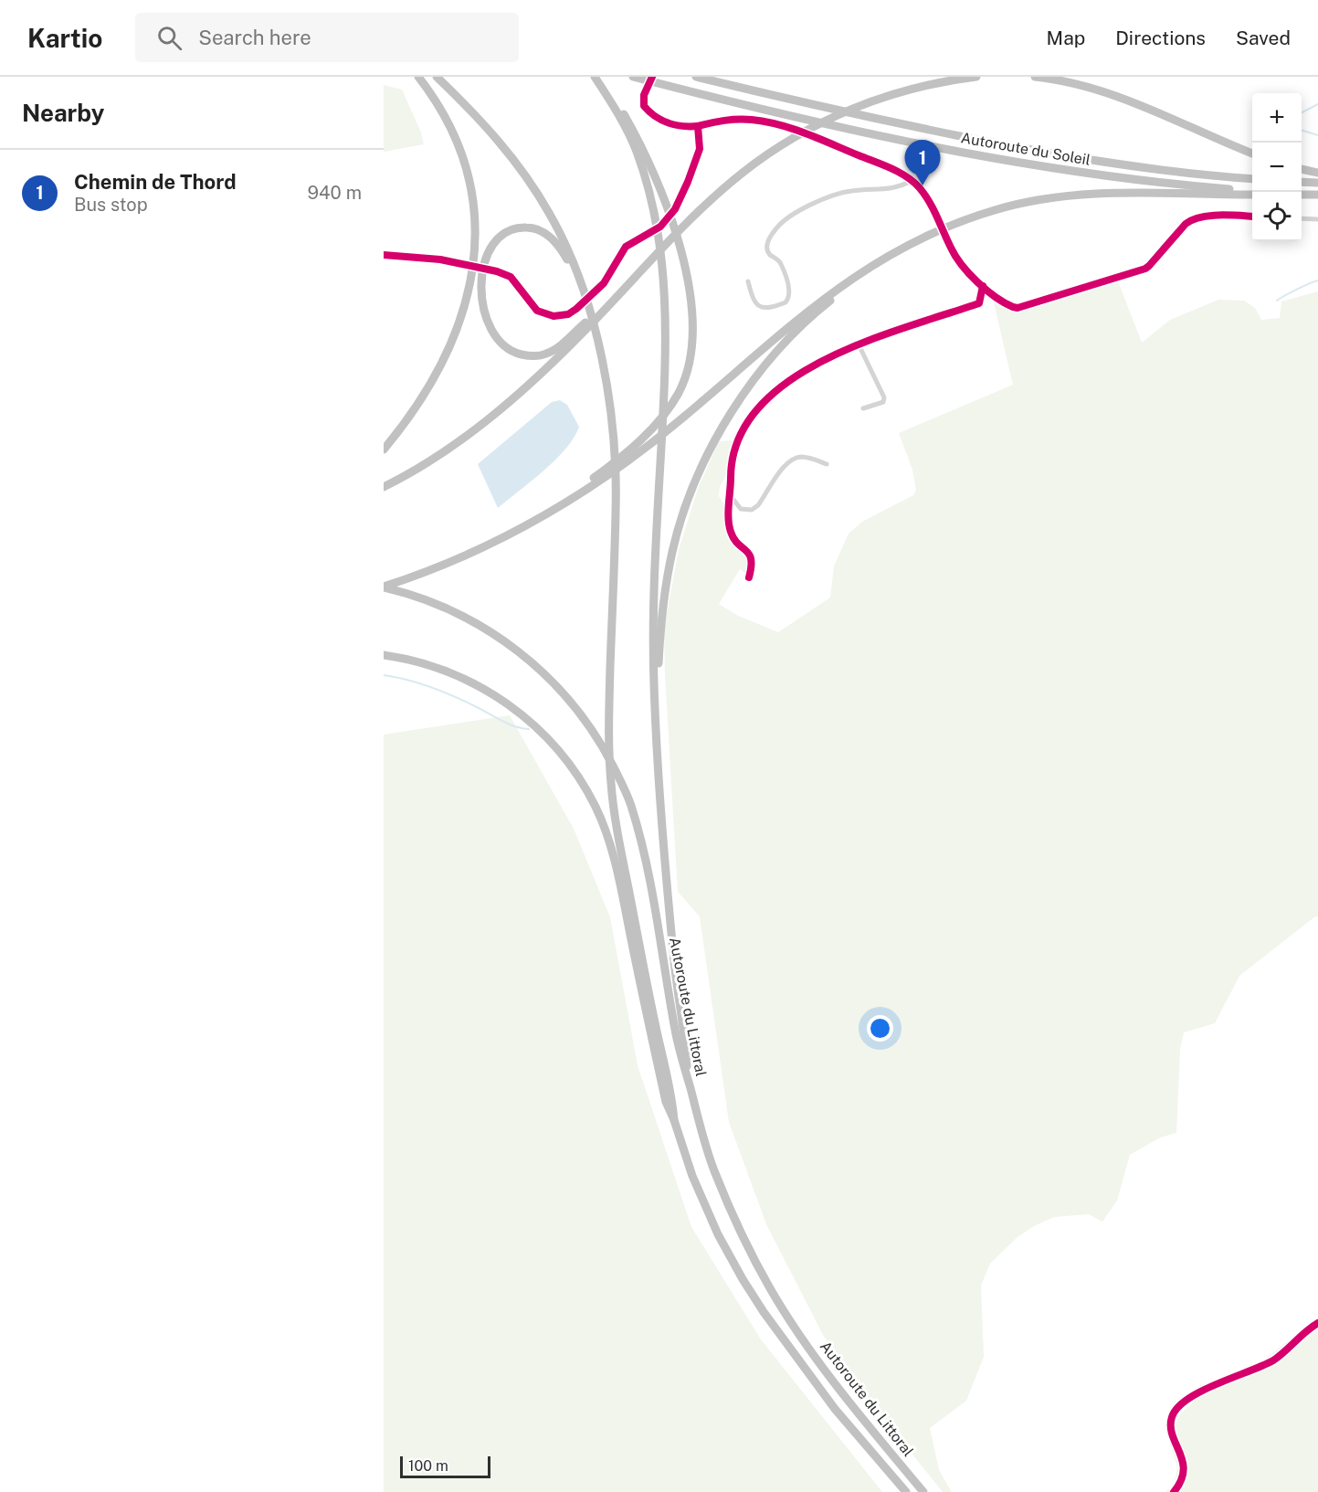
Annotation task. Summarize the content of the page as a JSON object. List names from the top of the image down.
{
  "streets": {
    "highway": ["Autoroute du Soleil", "Autoroute du Littoral"]
  },
  "scale_bar": "100 m",
  "page": {
    "header": "Kartio",
    "search": "Search here",
    "nav": ["Map", "Directions", "Saved"],
    "heading": "Nearby",
    "map_buttons": ["+", "−"],
    "pins": "1",
    "list": [
      {
        "mark": "1",
        "name": "Chemin de Thord",
        "note": "Bus stop",
        "value": "940 m"
      }
    ],
    "scale": "100 m"
  }
}
